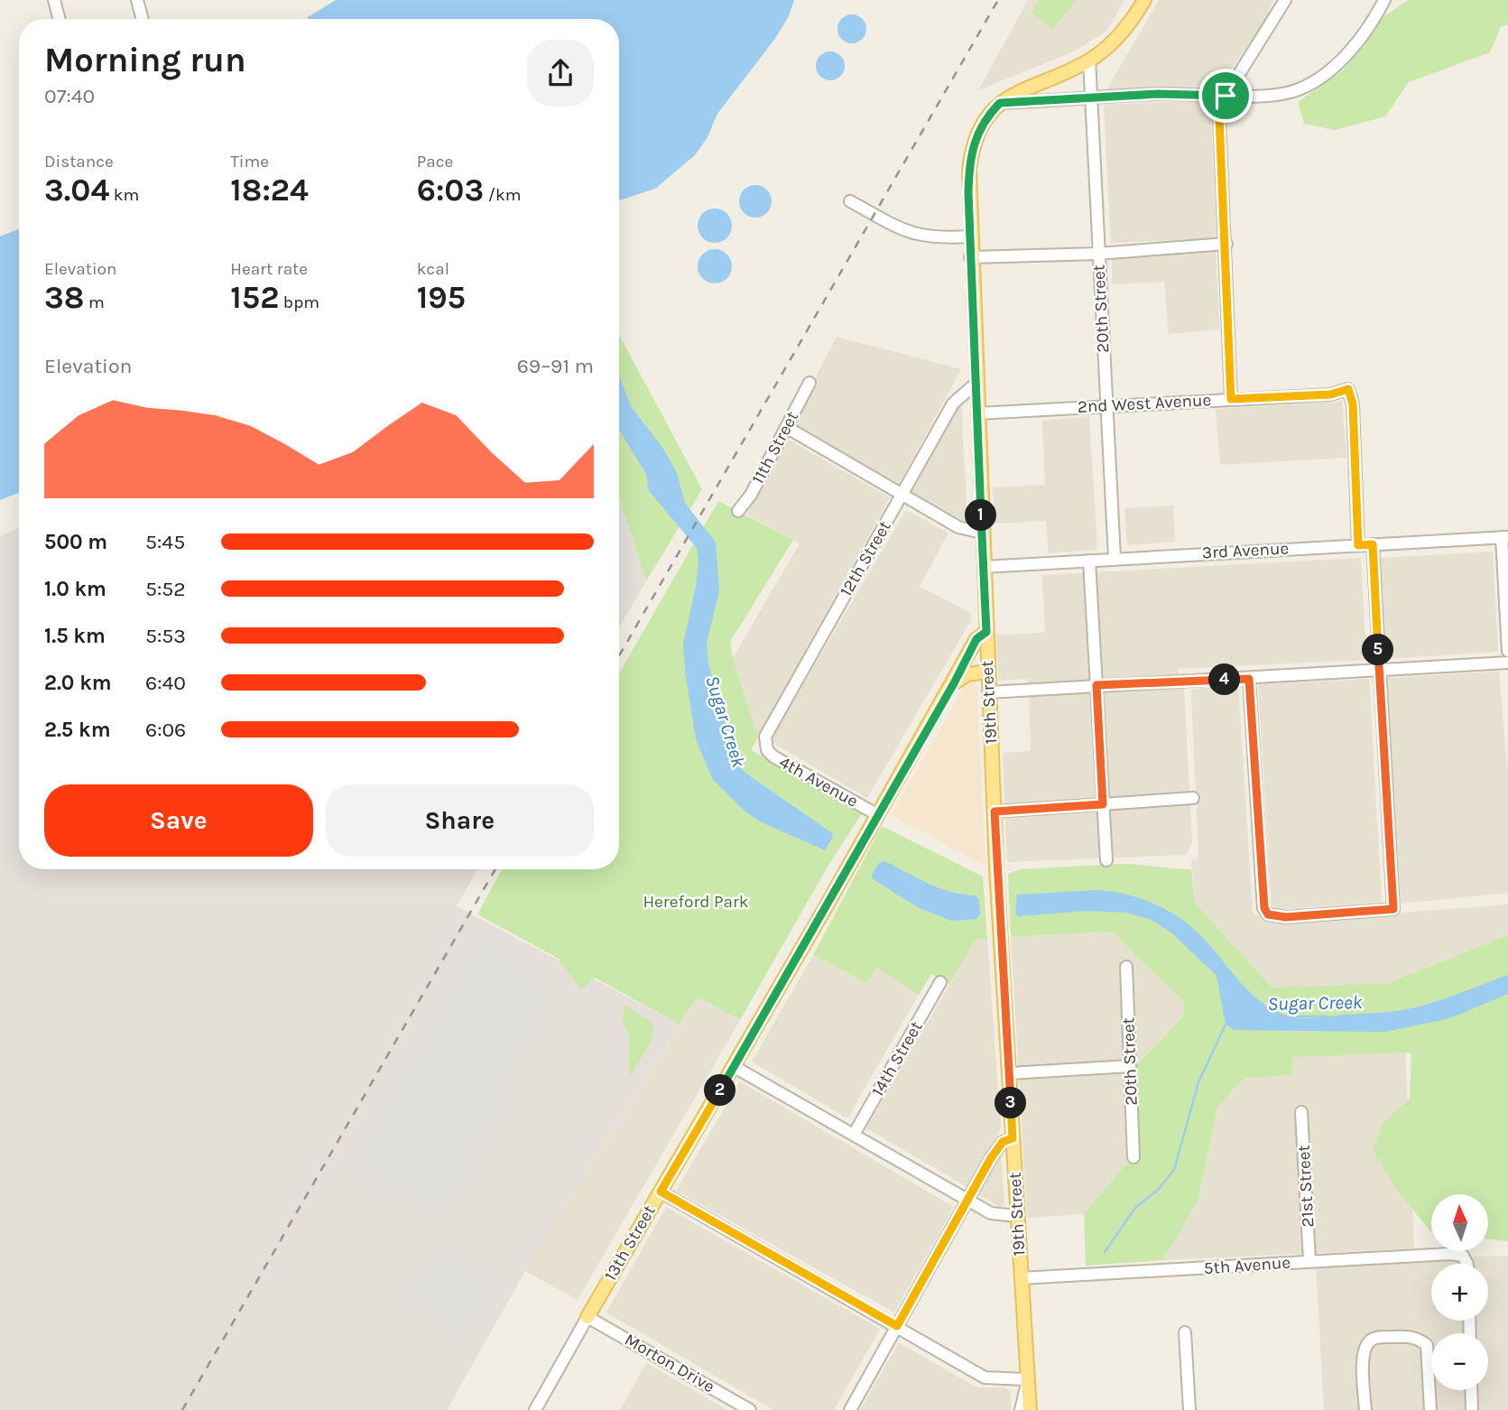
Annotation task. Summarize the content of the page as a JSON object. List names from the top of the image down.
{
  "streets": {
    "main road": ["19th Street", "13th Street"],
    "street": [
      "20th Street",
      "2nd West Avenue",
      "11th Street",
      "3rd Avenue",
      "12th Street",
      "4th Avenue",
      "14th Street",
      "21st Street",
      "5th Avenue",
      "Morton Drive"
    ]
  },
  "crossings": [
    ["20th Street", "2nd West Avenue"],
    ["20th Street", "3rd Avenue"],
    ["20th Street", "19th Street"],
    ["2nd West Avenue", "3rd Avenue"],
    ["2nd West Avenue", "19th Street"],
    ["3rd Avenue", "19th Street"],
    ["12th Street", "19th Street"],
    ["12th Street", "4th Avenue"],
    ["19th Street", "13th Street"],
    ["19th Street", "5th Avenue"],
    ["4th Avenue", "13th Street"],
    ["21st Street", "5th Avenue"],
    ["13th Street", "Morton Drive"]
  ],
  "water": ["Sugar Creek"],
  "parks": ["Hereford Park"],
  "north": "top",
  "page": {
    "heading": ["Morning run", "07:40"],
    "stats": [
      ["Distance", "3.04 km"],
      ["Time", "18:24"],
      ["Pace", "6:03 /km"],
      ["Elevation", "38 m"],
      ["Heart rate", "152 bpm"],
      ["kcal", "195"]
    ],
    "chart": ["Elevation", "69–91 m"],
    "pins": [
      "1",
      "5",
      "4",
      "2",
      "3"
    ],
    "list": [
      {
        "name": "500 m",
        "note": "5:45"
      },
      {
        "name": "1.0 km",
        "note": "5:52"
      },
      {
        "name": "1.5 km",
        "note": "5:53"
      },
      {
        "name": "2.0 km",
        "note": "6:40"
      },
      {
        "name": "2.5 km",
        "note": "6:06"
      }
    ],
    "buttons": ["Save", "Share"],
    "map_buttons": ["+", "−"]
  }
}
